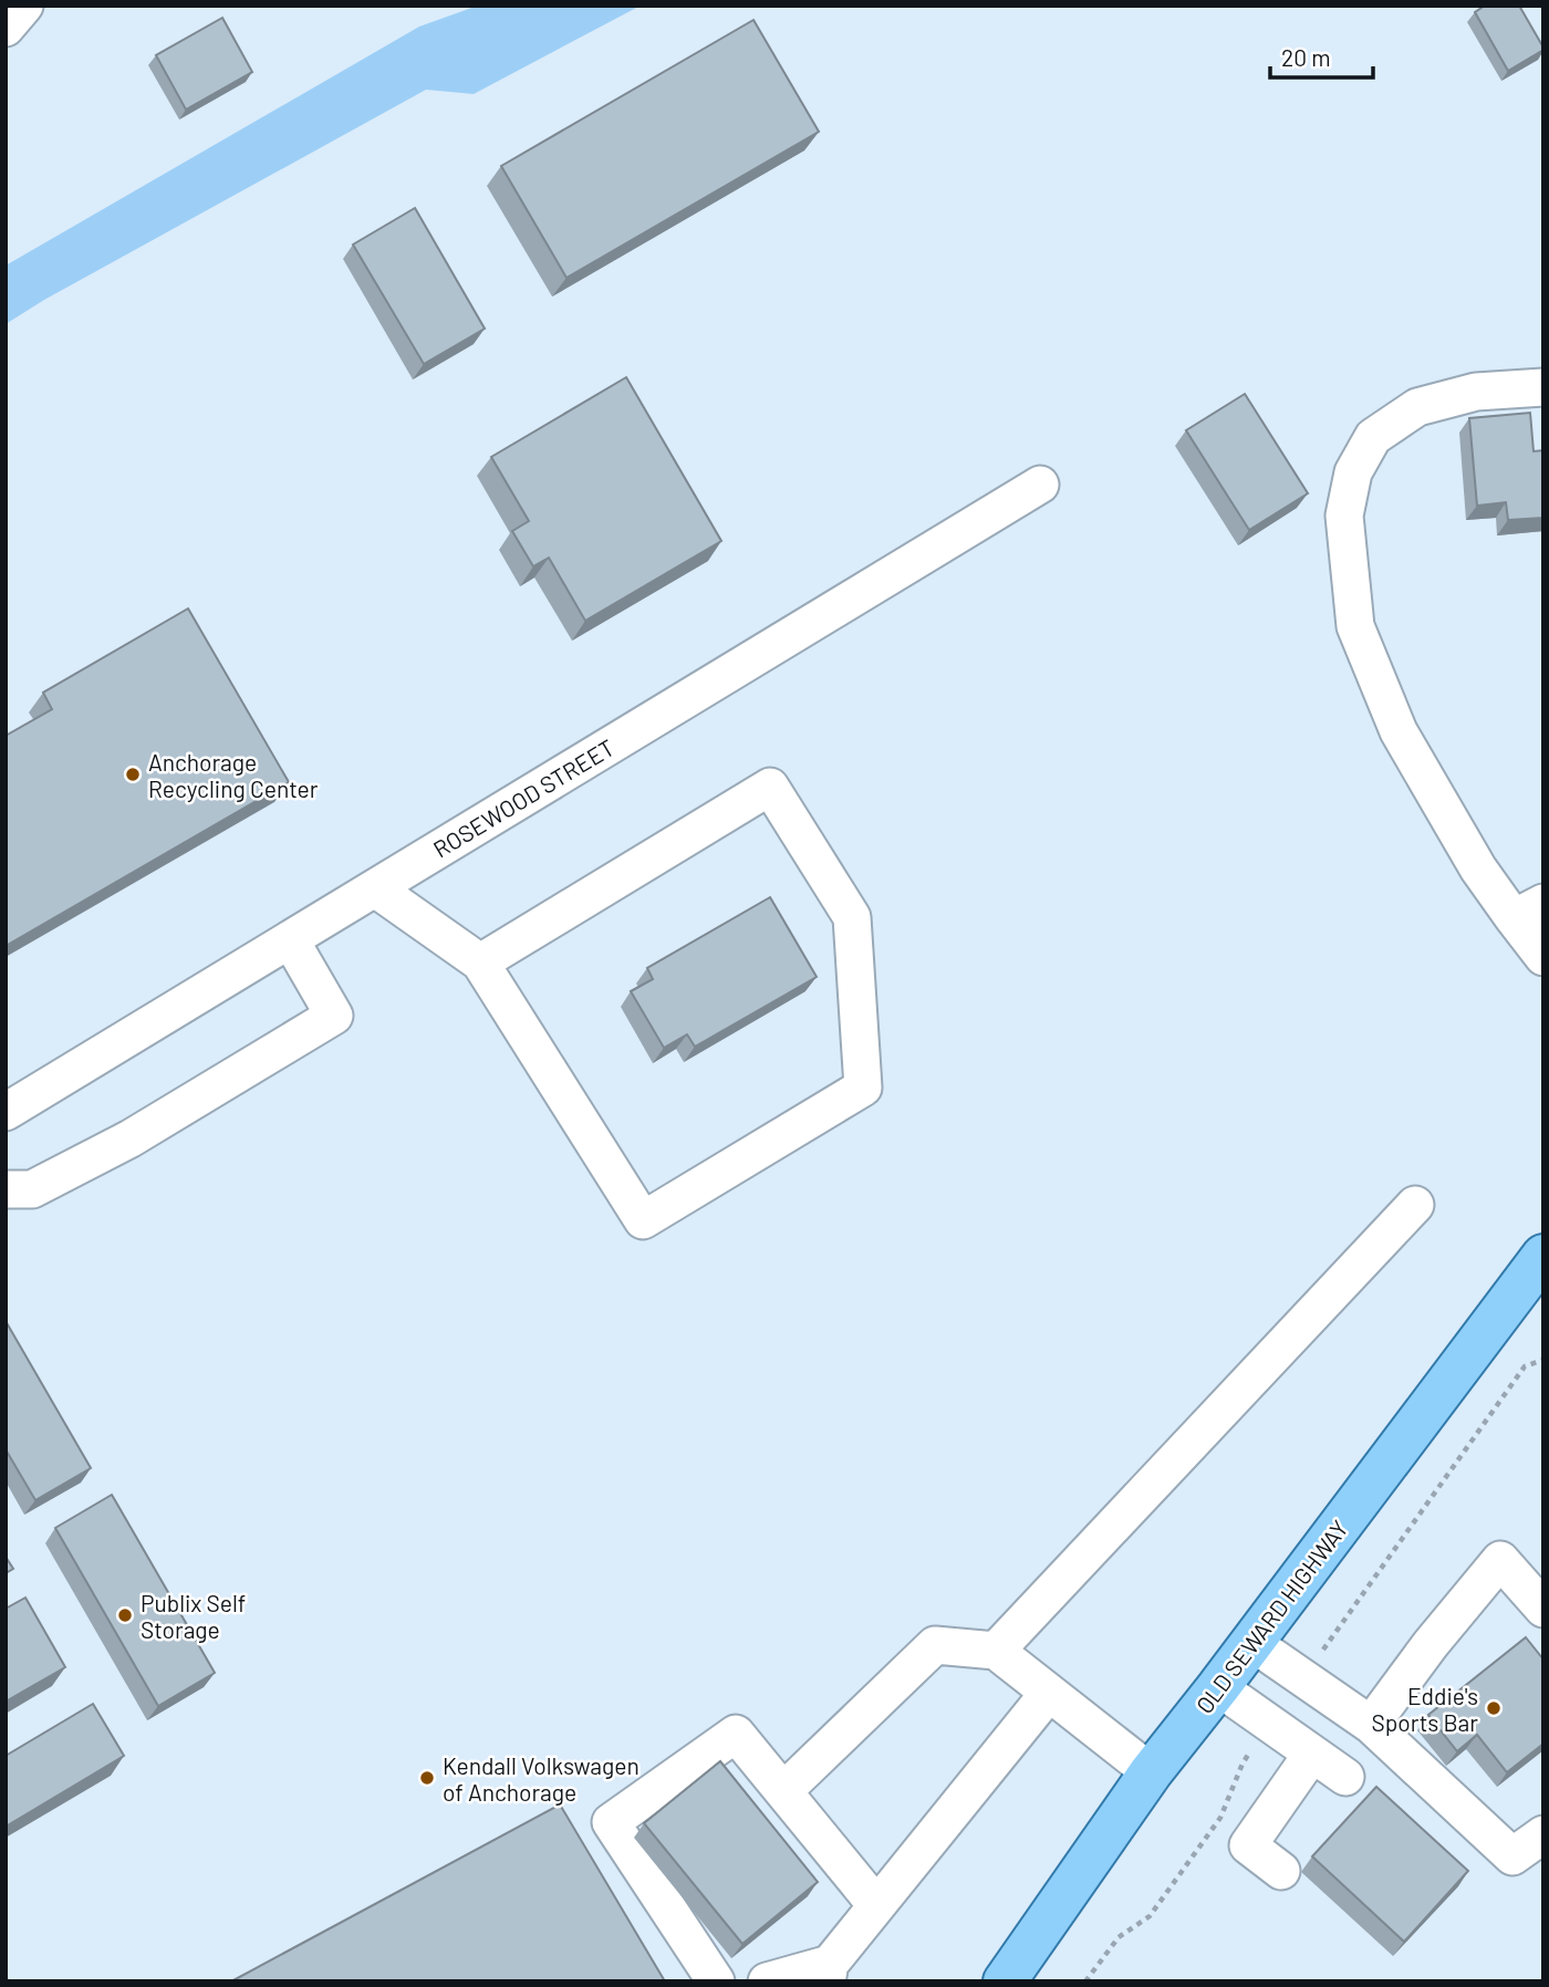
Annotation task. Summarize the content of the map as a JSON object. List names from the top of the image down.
{
  "streets": {
    "main road": ["OLD SEWARD HIGHWAY"],
    "street": ["ROSEWOOD STREET"]
  },
  "places": [
    "Anchorage Recycling Center",
    "Publix Self Storage",
    "Eddie's Sports Bar",
    "Kendall Volkswagen of Anchorage"
  ],
  "scale_bar": "20 m"
}
